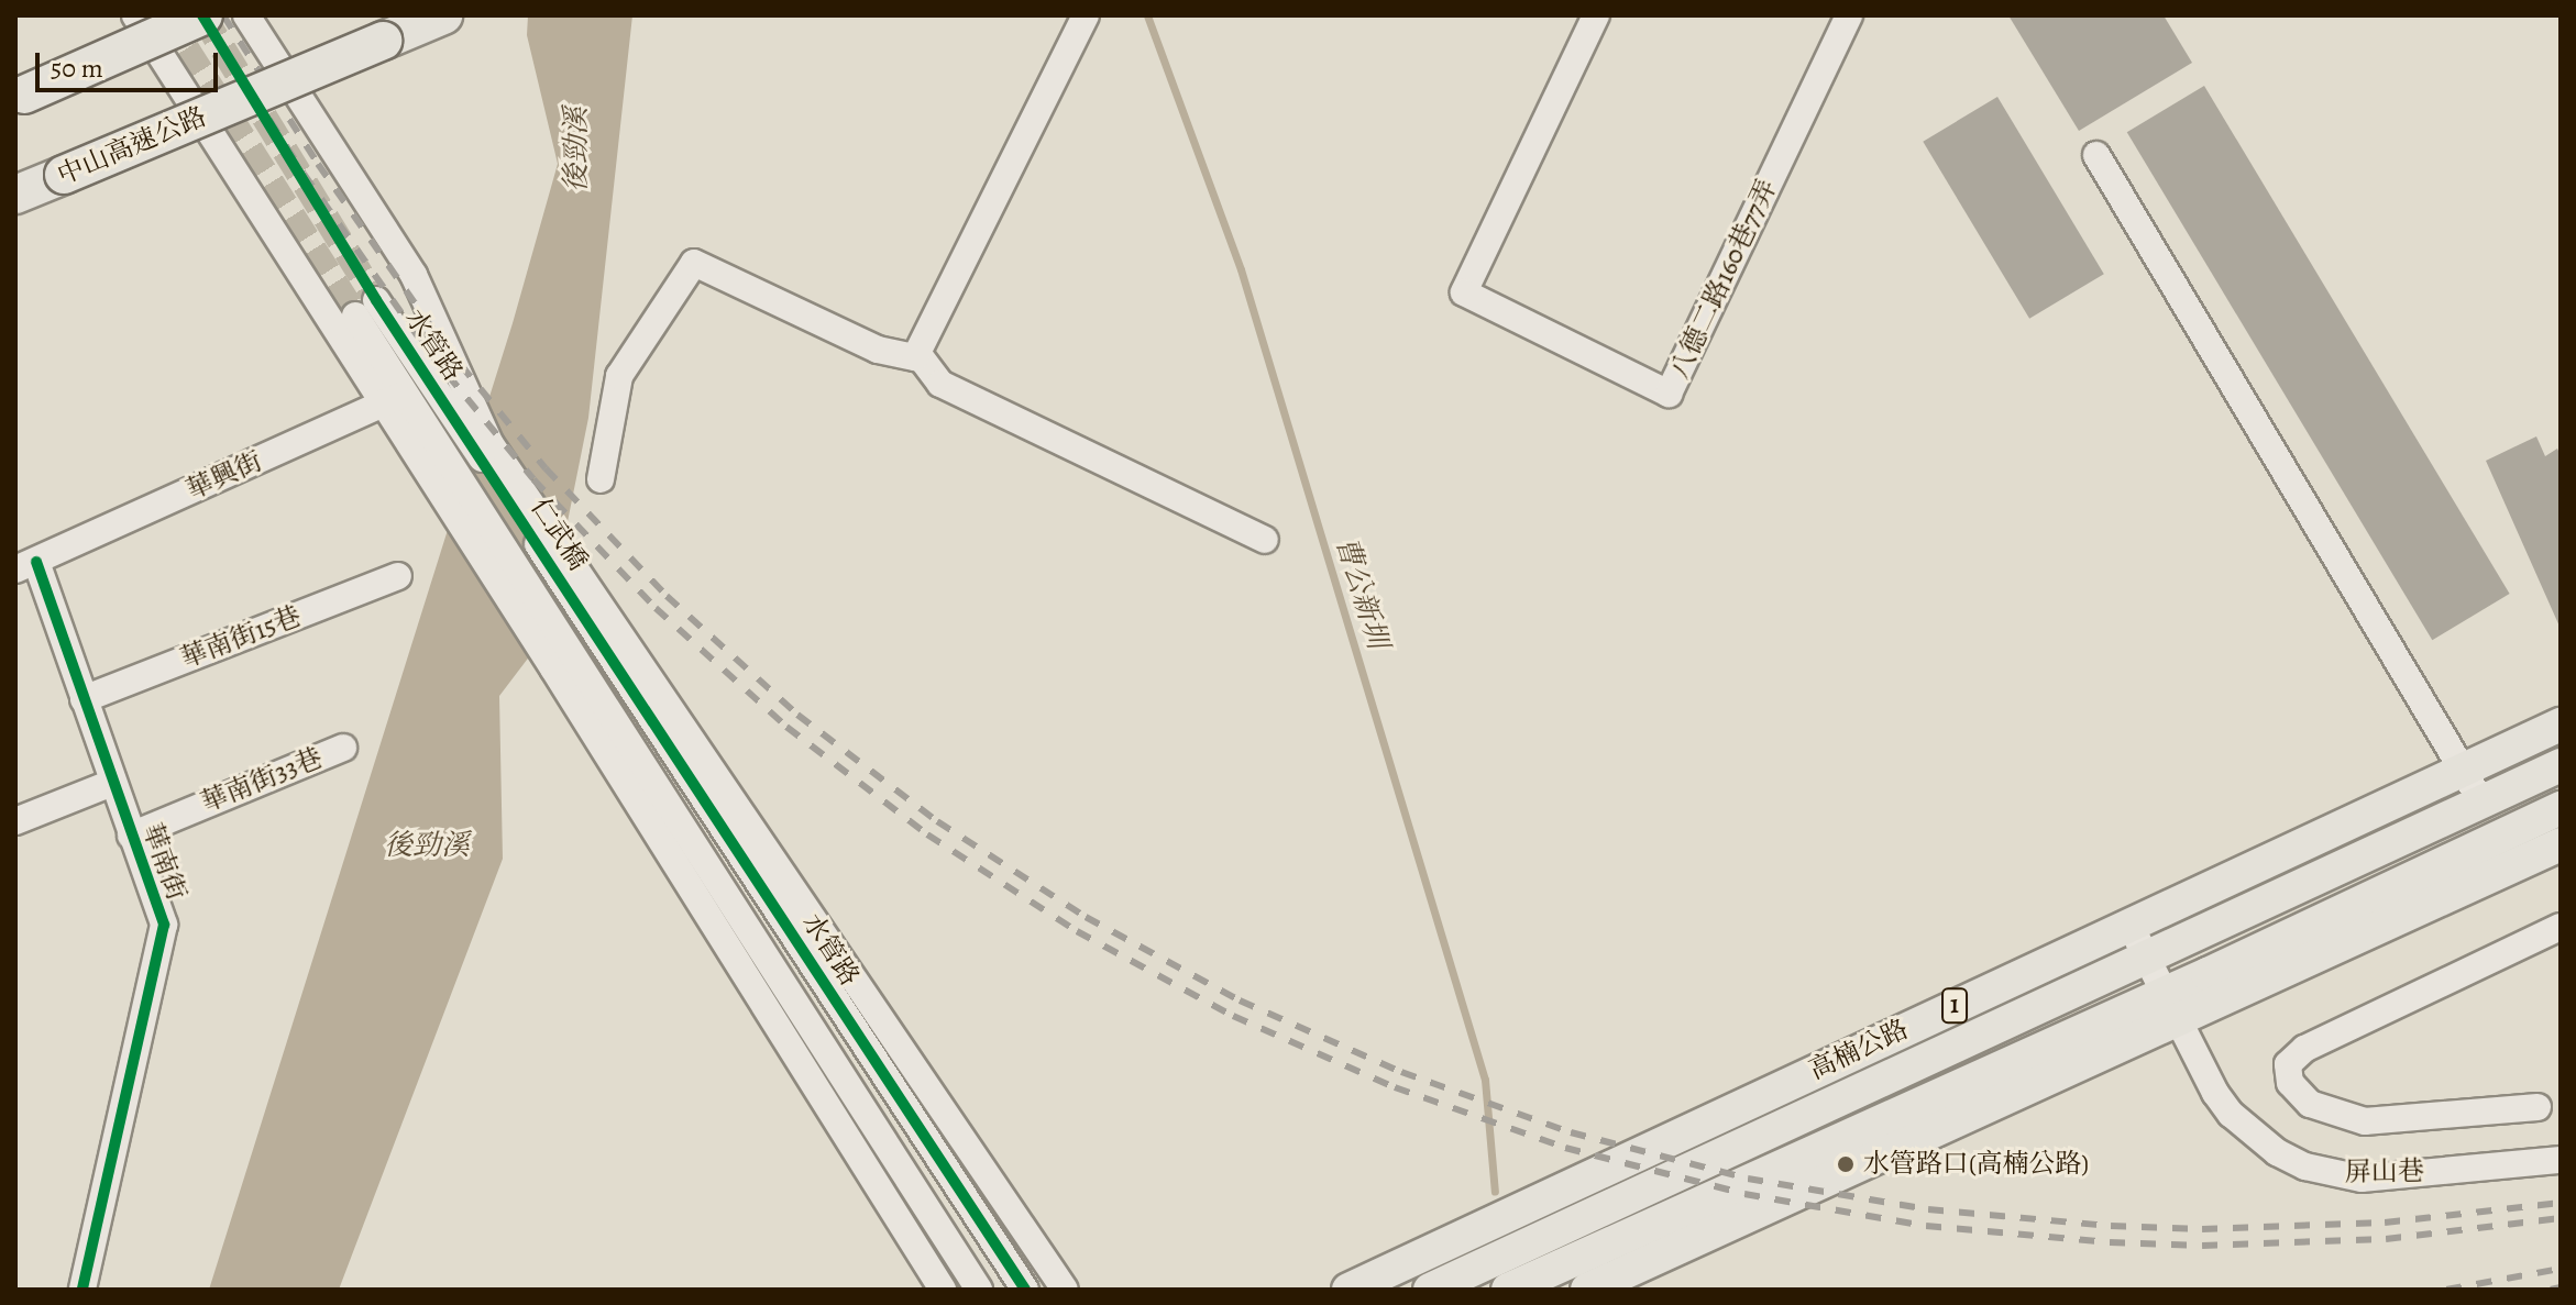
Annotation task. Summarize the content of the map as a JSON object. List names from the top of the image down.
{
  "streets": {
    "highway": ["中山高速公路"],
    "main road": ["1", "高楠公路"],
    "street": [
      "八德二路160巷77弄",
      "水管路",
      "華興街",
      "仁武橋",
      "華南街15巷",
      "華南街33巷",
      "華南街",
      "屏山巷"
    ]
  },
  "crossings": [
    ["水管路", "華興街"],
    ["水管路", "仁武橋"],
    ["華興街", "華南街"],
    ["華南街15巷", "華南街"],
    ["華南街33巷", "華南街"],
    ["高楠公路", "屏山巷"]
  ],
  "water": ["後勁溪", "曹公新圳"],
  "places": ["水管路口(高楠公路)"],
  "scale_bar": "50 m"
}
